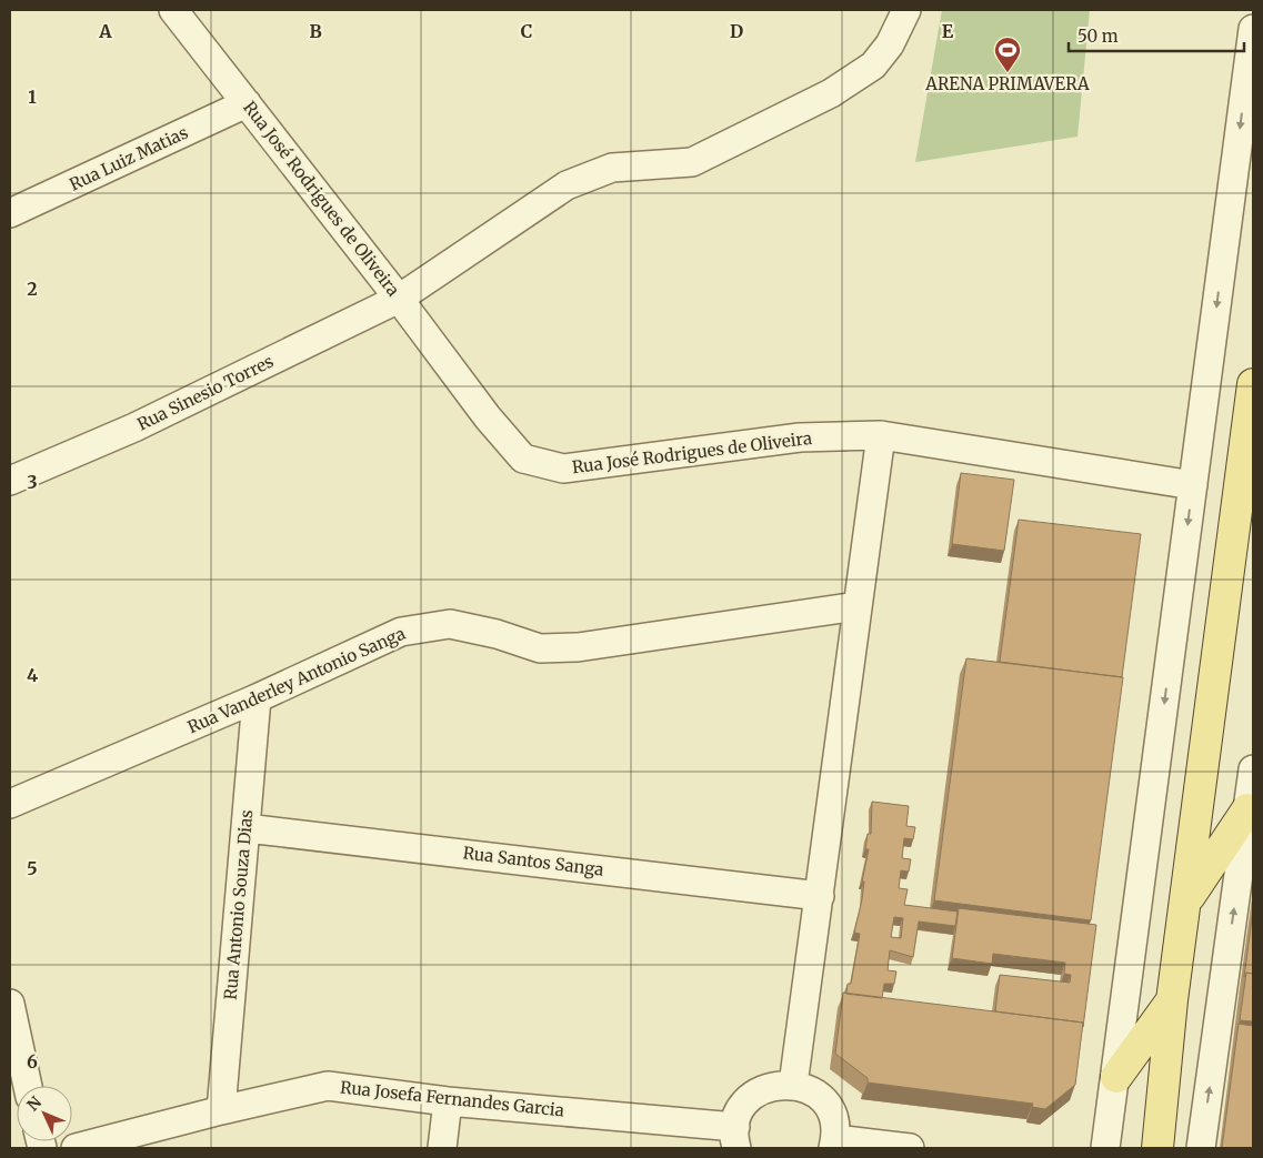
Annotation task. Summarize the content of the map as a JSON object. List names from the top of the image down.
{
  "streets": {
    "street": [
      "Rua Luiz Matias",
      "Rua José Rodrigues de Oliveira",
      "Rua Sinesio Torres",
      "Rua Vanderley Antonio Sanga",
      "Rua Santos Sanga",
      "Rua Antonio Souza Dias",
      "Rua Josefa Fernandes Garcia"
    ]
  },
  "crossings": [
    ["Rua Luiz Matias", "Rua José Rodrigues de Oliveira"],
    ["Rua José Rodrigues de Oliveira", "Rua Sinesio Torres"],
    ["Rua Vanderley Antonio Sanga", "Rua Antonio Souza Dias"],
    ["Rua Santos Sanga", "Rua Antonio Souza Dias"],
    ["Rua Antonio Souza Dias", "Rua Josefa Fernandes Garcia"]
  ],
  "places": {
    "sports": ["ARENA PRIMAVERA"]
  },
  "scale_bar": "50 m",
  "north": "top left",
  "grid": {
    "columns": [
      "A",
      "B",
      "C",
      "D",
      "E"
    ],
    "rows": [
      "1",
      "2",
      "3",
      "4",
      "5",
      "6"
    ]
  }
}
